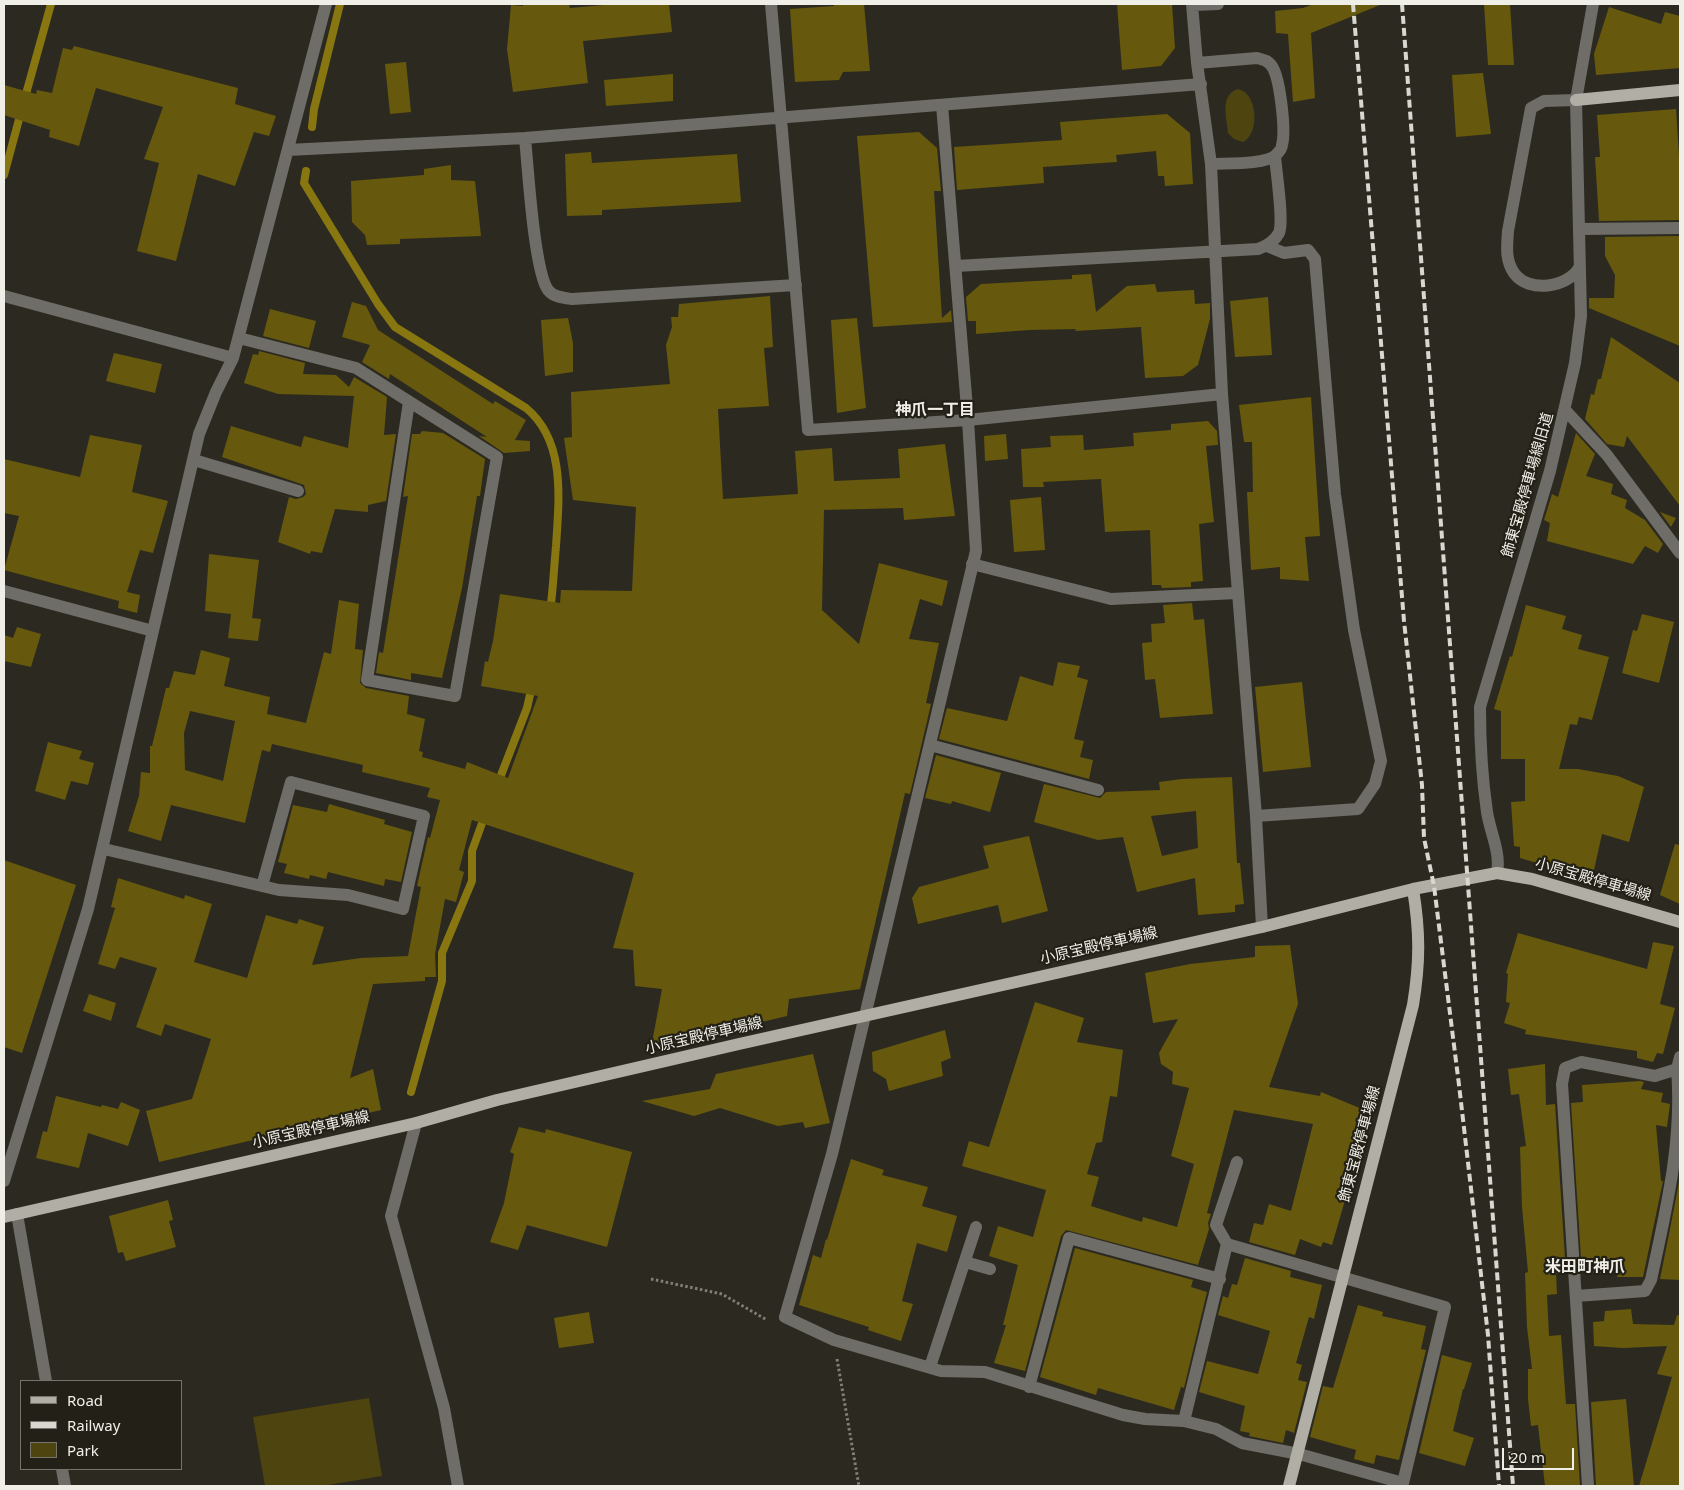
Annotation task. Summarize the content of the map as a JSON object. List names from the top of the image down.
{
  "streets": {
    "main road": ["小原宝殿停車場線", "飾東宝殿停車場線"],
    "street": ["飾東宝殿停車場線旧道"]
  },
  "crossings": [
    ["飾東宝殿停車場線旧道", "小原宝殿停車場線"],
    ["小原宝殿停車場線", "飾東宝殿停車場線"]
  ],
  "districts": ["神爪一丁目", "米田町神爪"],
  "legend": ["Road", "Railway", "Park"],
  "scale_bar": "20 m"
}
